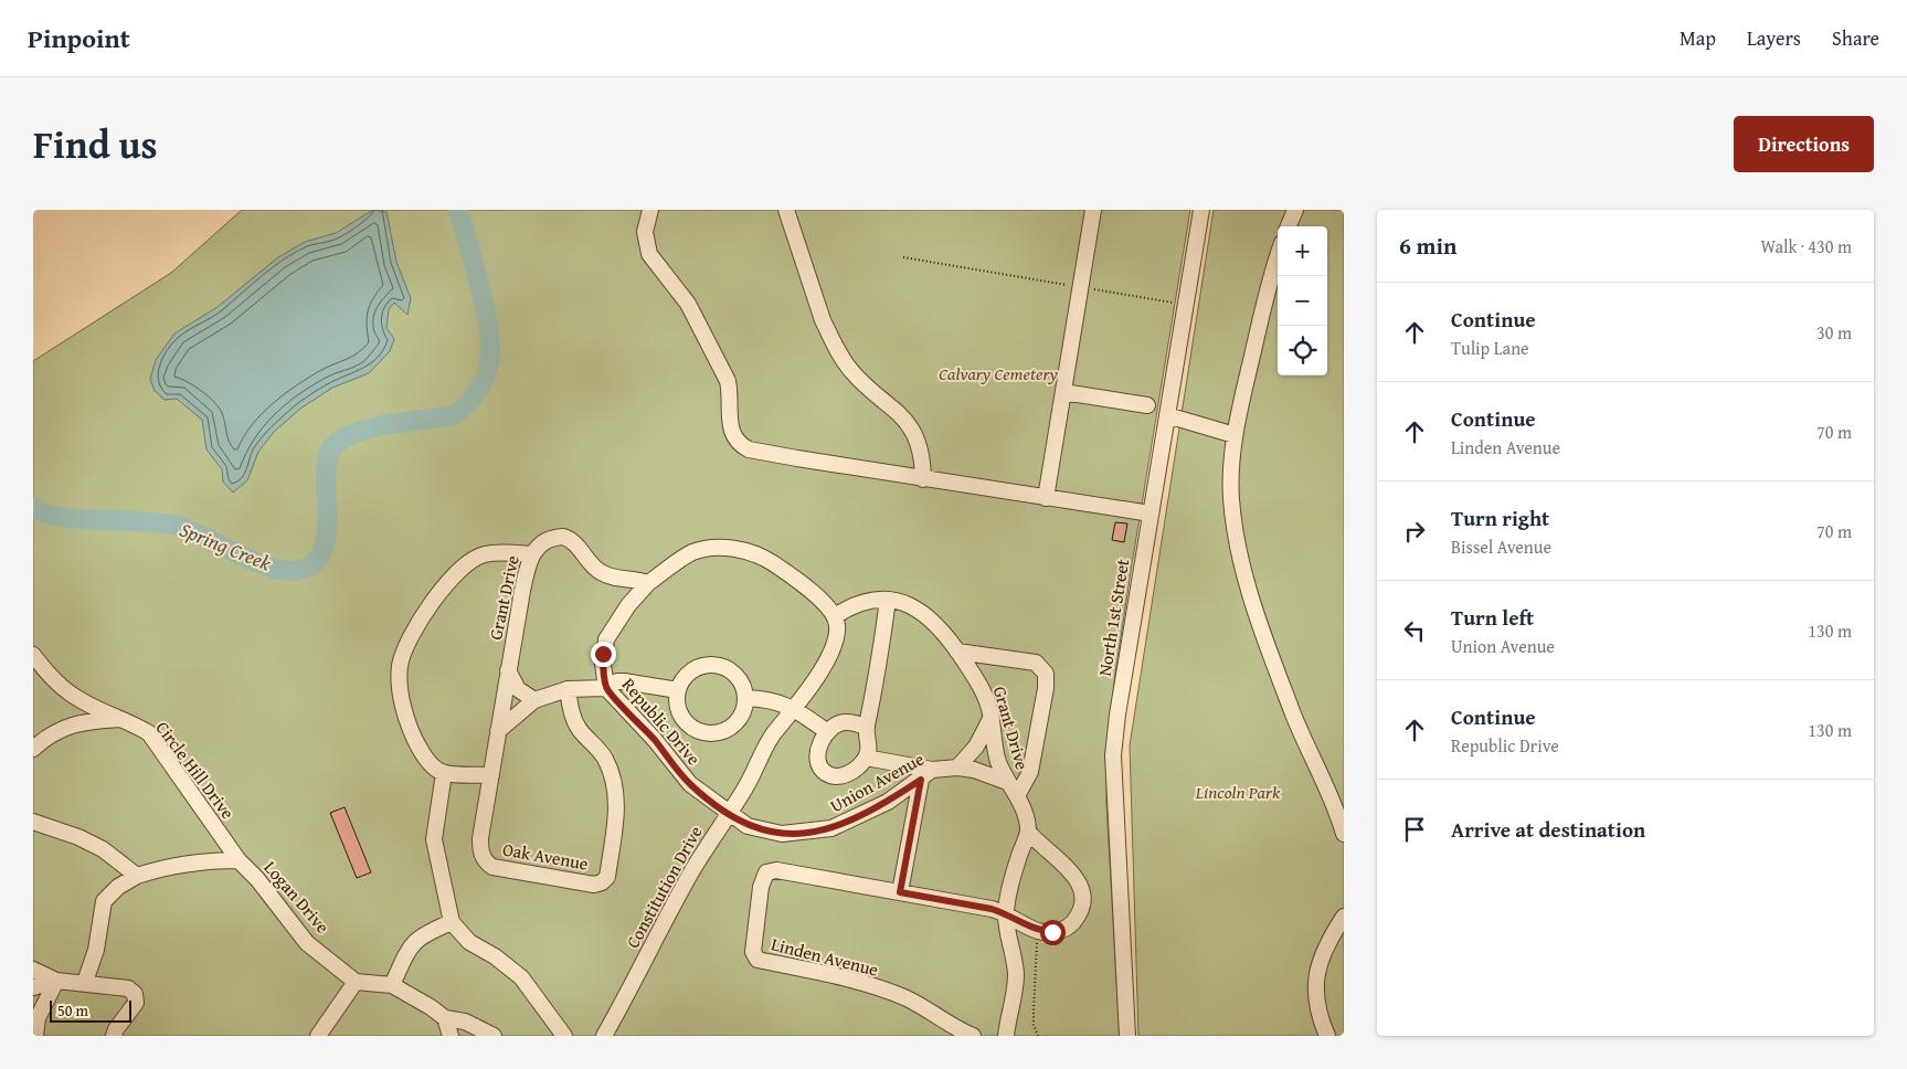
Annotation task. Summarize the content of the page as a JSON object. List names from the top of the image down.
{
  "streets": {
    "street": [
      "Grant Drive",
      "North 1st Street",
      "Republic Drive",
      "Circle Hill Drive",
      "Union Avenue",
      "Oak Avenue",
      "Constitution Drive",
      "Logan Drive",
      "Linden Avenue"
    ]
  },
  "crossings": [
    ["Grant Drive", "Republic Drive"],
    ["Grant Drive", "Union Avenue"],
    ["Grant Drive", "Oak Avenue"],
    ["Grant Drive", "Constitution Drive"],
    ["Republic Drive", "Union Avenue"],
    ["Republic Drive", "Constitution Drive"],
    ["Circle Hill Drive", "Logan Drive"],
    ["Union Avenue", "Constitution Drive"]
  ],
  "water": ["Spring Creek"],
  "parks": ["Calvary Cemetery", "Lincoln Park"],
  "scale_bar": "50 m",
  "page": {
    "header": "Pinpoint",
    "nav": ["Map", "Layers", "Share"],
    "title": "Find us",
    "buttons": "Directions",
    "heading": ["6 min", "Walk · 430 m"],
    "map_buttons": ["+", "−"],
    "list": [
      ["Continue", "Tulip Lane", "30 m"],
      ["Continue", "Linden Avenue", "70 m"],
      ["Turn right", "Bissel Avenue", "70 m"],
      ["Turn left", "Union Avenue", "130 m"],
      ["Continue", "Republic Drive", "130 m"],
      "Arrive at destination"
    ],
    "scale": "50 m"
  }
}
